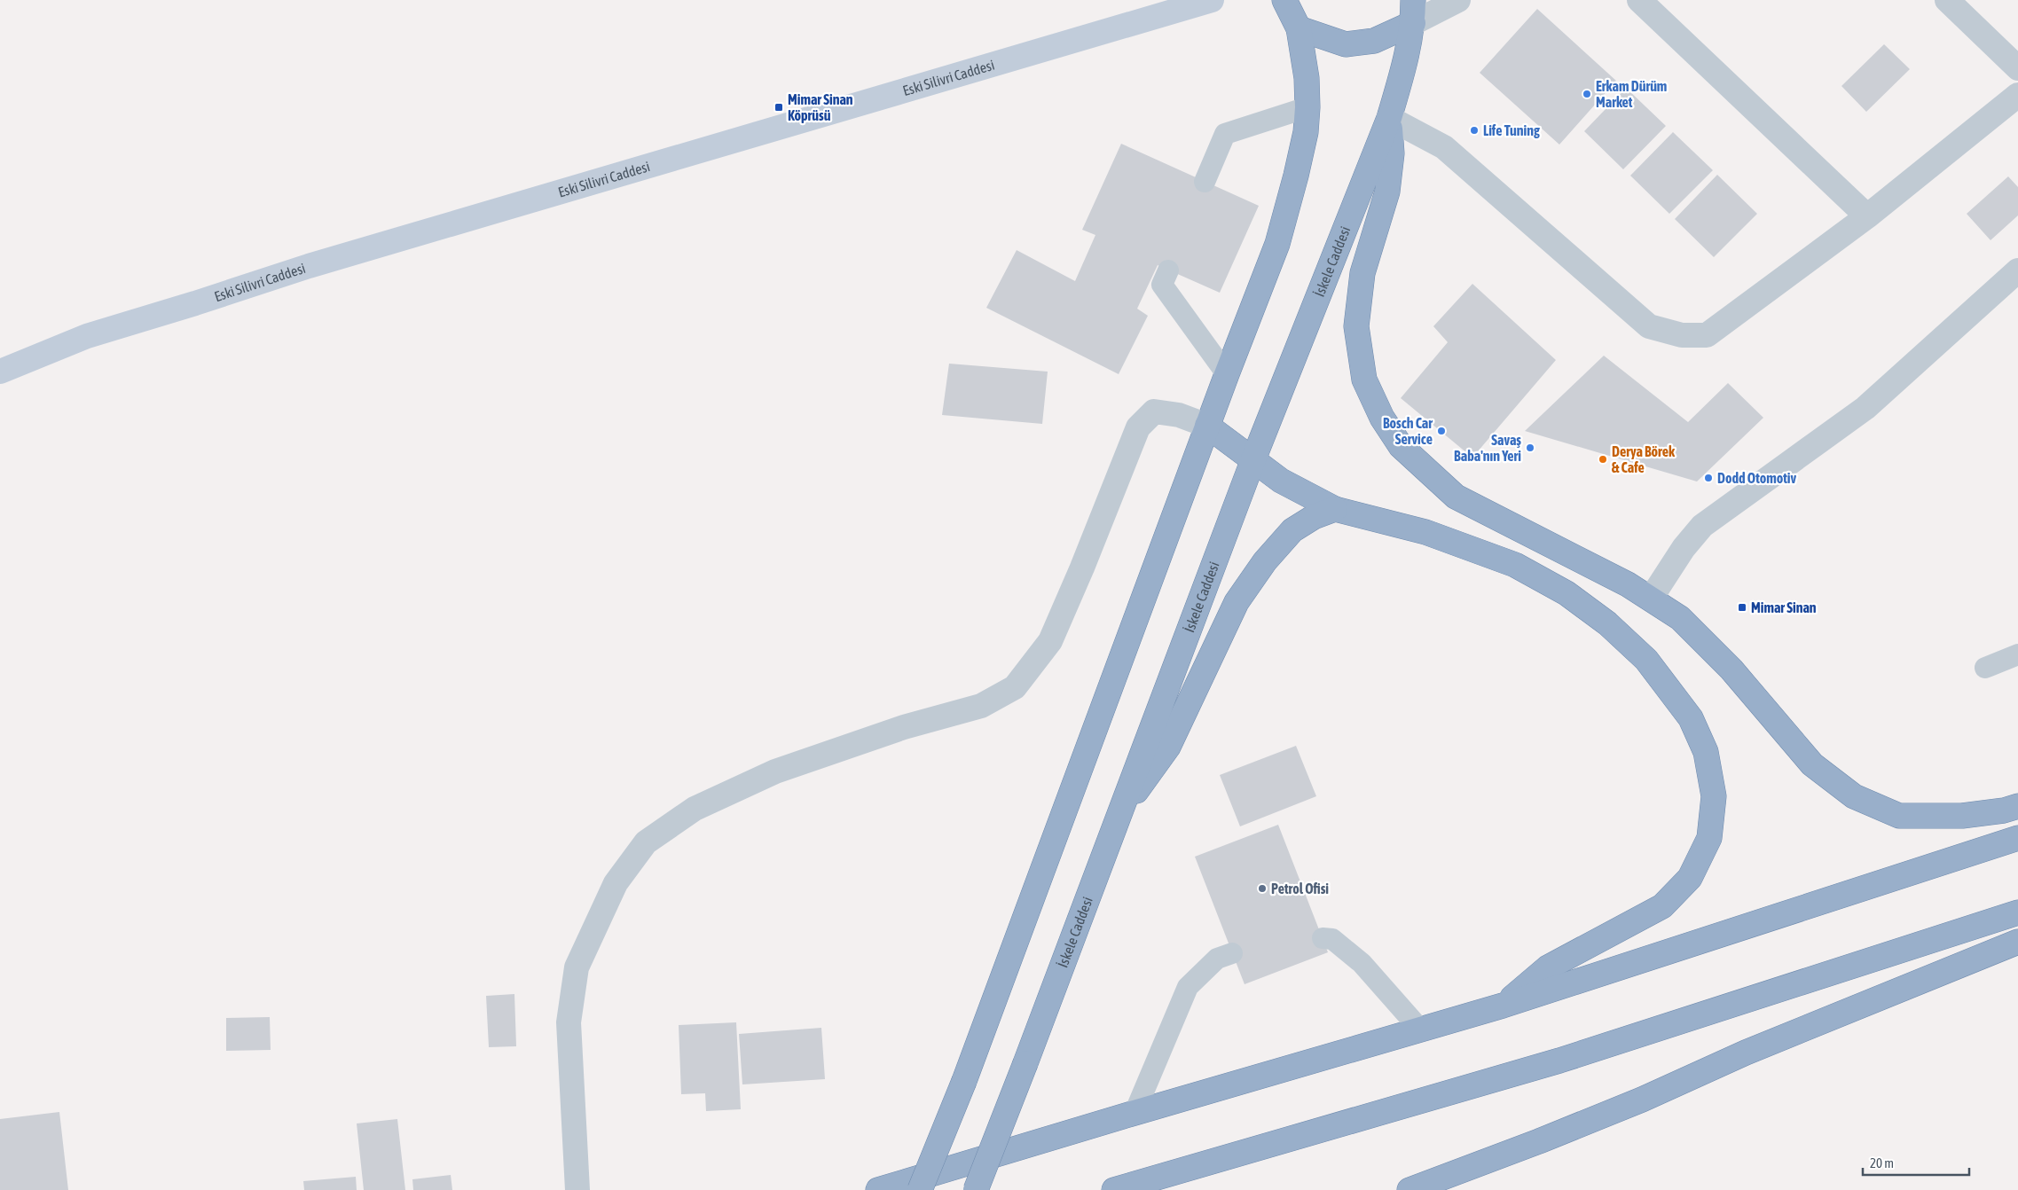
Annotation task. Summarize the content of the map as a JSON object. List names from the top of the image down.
{
  "streets": {
    "highway": ["İskele Caddesi"],
    "main road": ["Eski Silivri Caddesi"]
  },
  "places": {
    "other": [
      "Erkam Dürüm Market",
      "Life Tuning",
      "Bosch Car Service",
      "Savaş Baba'nın Yeri",
      "Derya Börek & Cafe",
      "Dodd Otomotiv",
      "Petrol Ofisi"
    ],
    "transit": ["Mimar Sinan Köprüsü", "Mimar Sinan"]
  },
  "scale_bar": "20 m"
}
